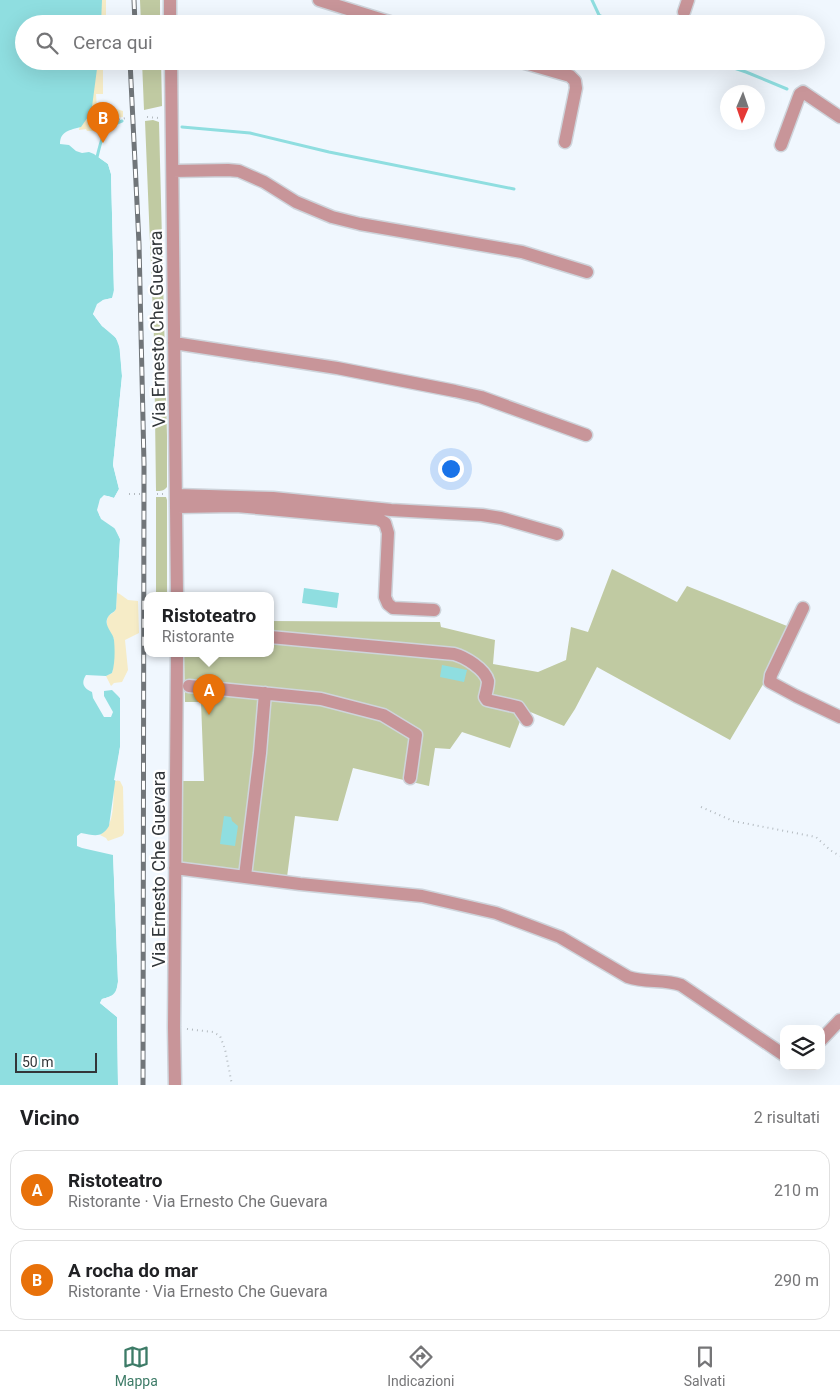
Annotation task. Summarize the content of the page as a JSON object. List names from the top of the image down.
{
  "streets": {
    "street": ["Via Ernesto Che Guevara"]
  },
  "scale_bar": "50 m",
  "north": "bottom",
  "page": {
    "search": "Cerca qui",
    "pins": ["B", "A"],
    "popup": ["Ristoteatro", "Ristorante"],
    "scale": "50 m",
    "heading": ["Vicino", "2 risultati"],
    "list": [
      {
        "mark": "A",
        "name": "Ristoteatro",
        "note": "Ristorante · Via Ernesto Che Guevara",
        "value": "210 m"
      },
      {
        "mark": "B",
        "name": "A rocha do mar",
        "note": "Ristorante · Via Ernesto Che Guevara",
        "value": "290 m"
      }
    ],
    "nav": ["Mappa", "Indicazioni", "Salvati"]
  }
}
